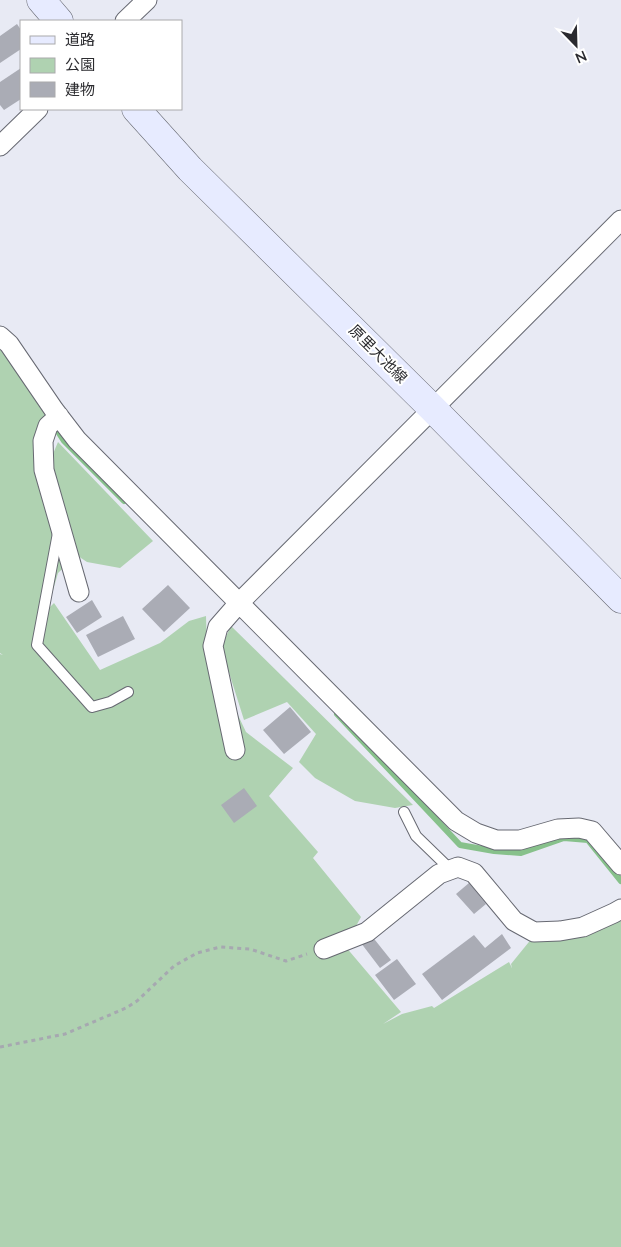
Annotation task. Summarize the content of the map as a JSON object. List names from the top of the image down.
{
  "streets": {
    "main road": ["原里大池線"]
  },
  "legend": ["道路", "公園", "建物"],
  "north": "bottom right"
}
